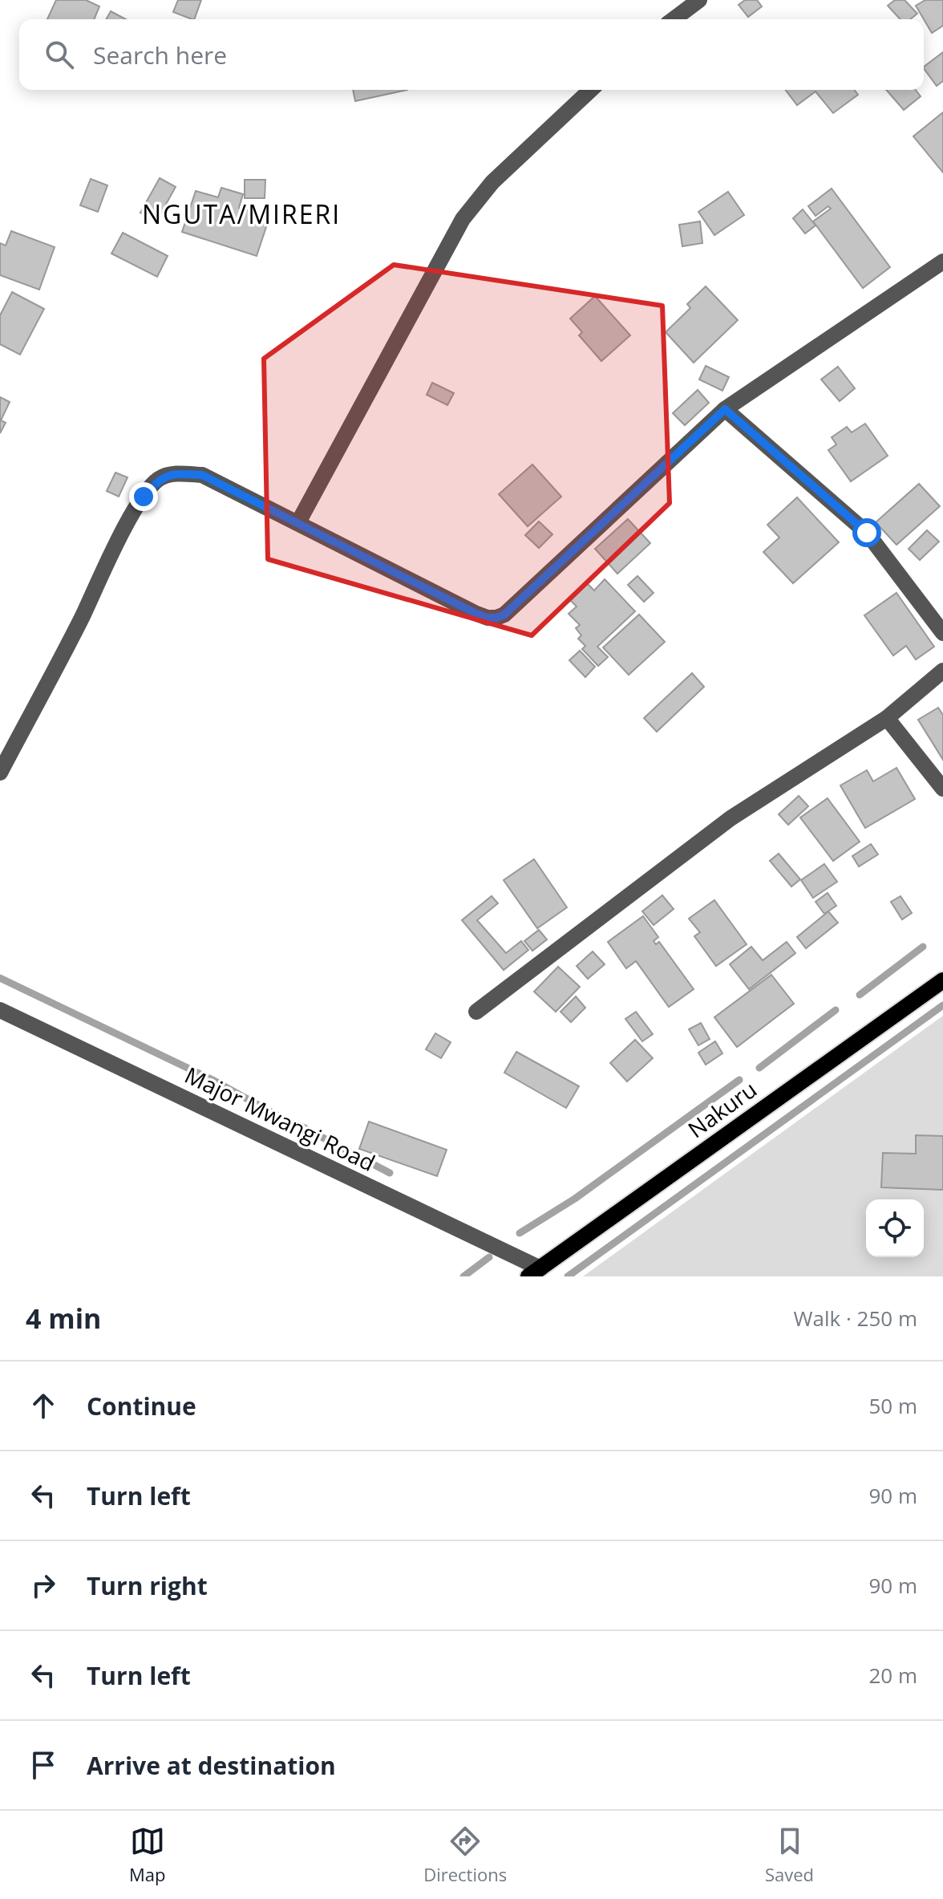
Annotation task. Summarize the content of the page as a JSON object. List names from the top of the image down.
{
  "streets": {
    "main road": ["Nakuru"],
    "street": ["Major Mwangi Road"]
  },
  "crossings": [
    ["Nakuru", "Major Mwangi Road"]
  ],
  "districts": ["NGUTA/MIRERI"],
  "page": {
    "search": "Search here",
    "heading": ["4 min", "Walk · 250 m"],
    "list": [
      ["Continue", "50 m"],
      ["Turn left", "90 m"],
      ["Turn right", "90 m"],
      ["Turn left", "20 m"],
      "Arrive at destination"
    ],
    "nav": ["Map", "Directions", "Saved"]
  }
}
